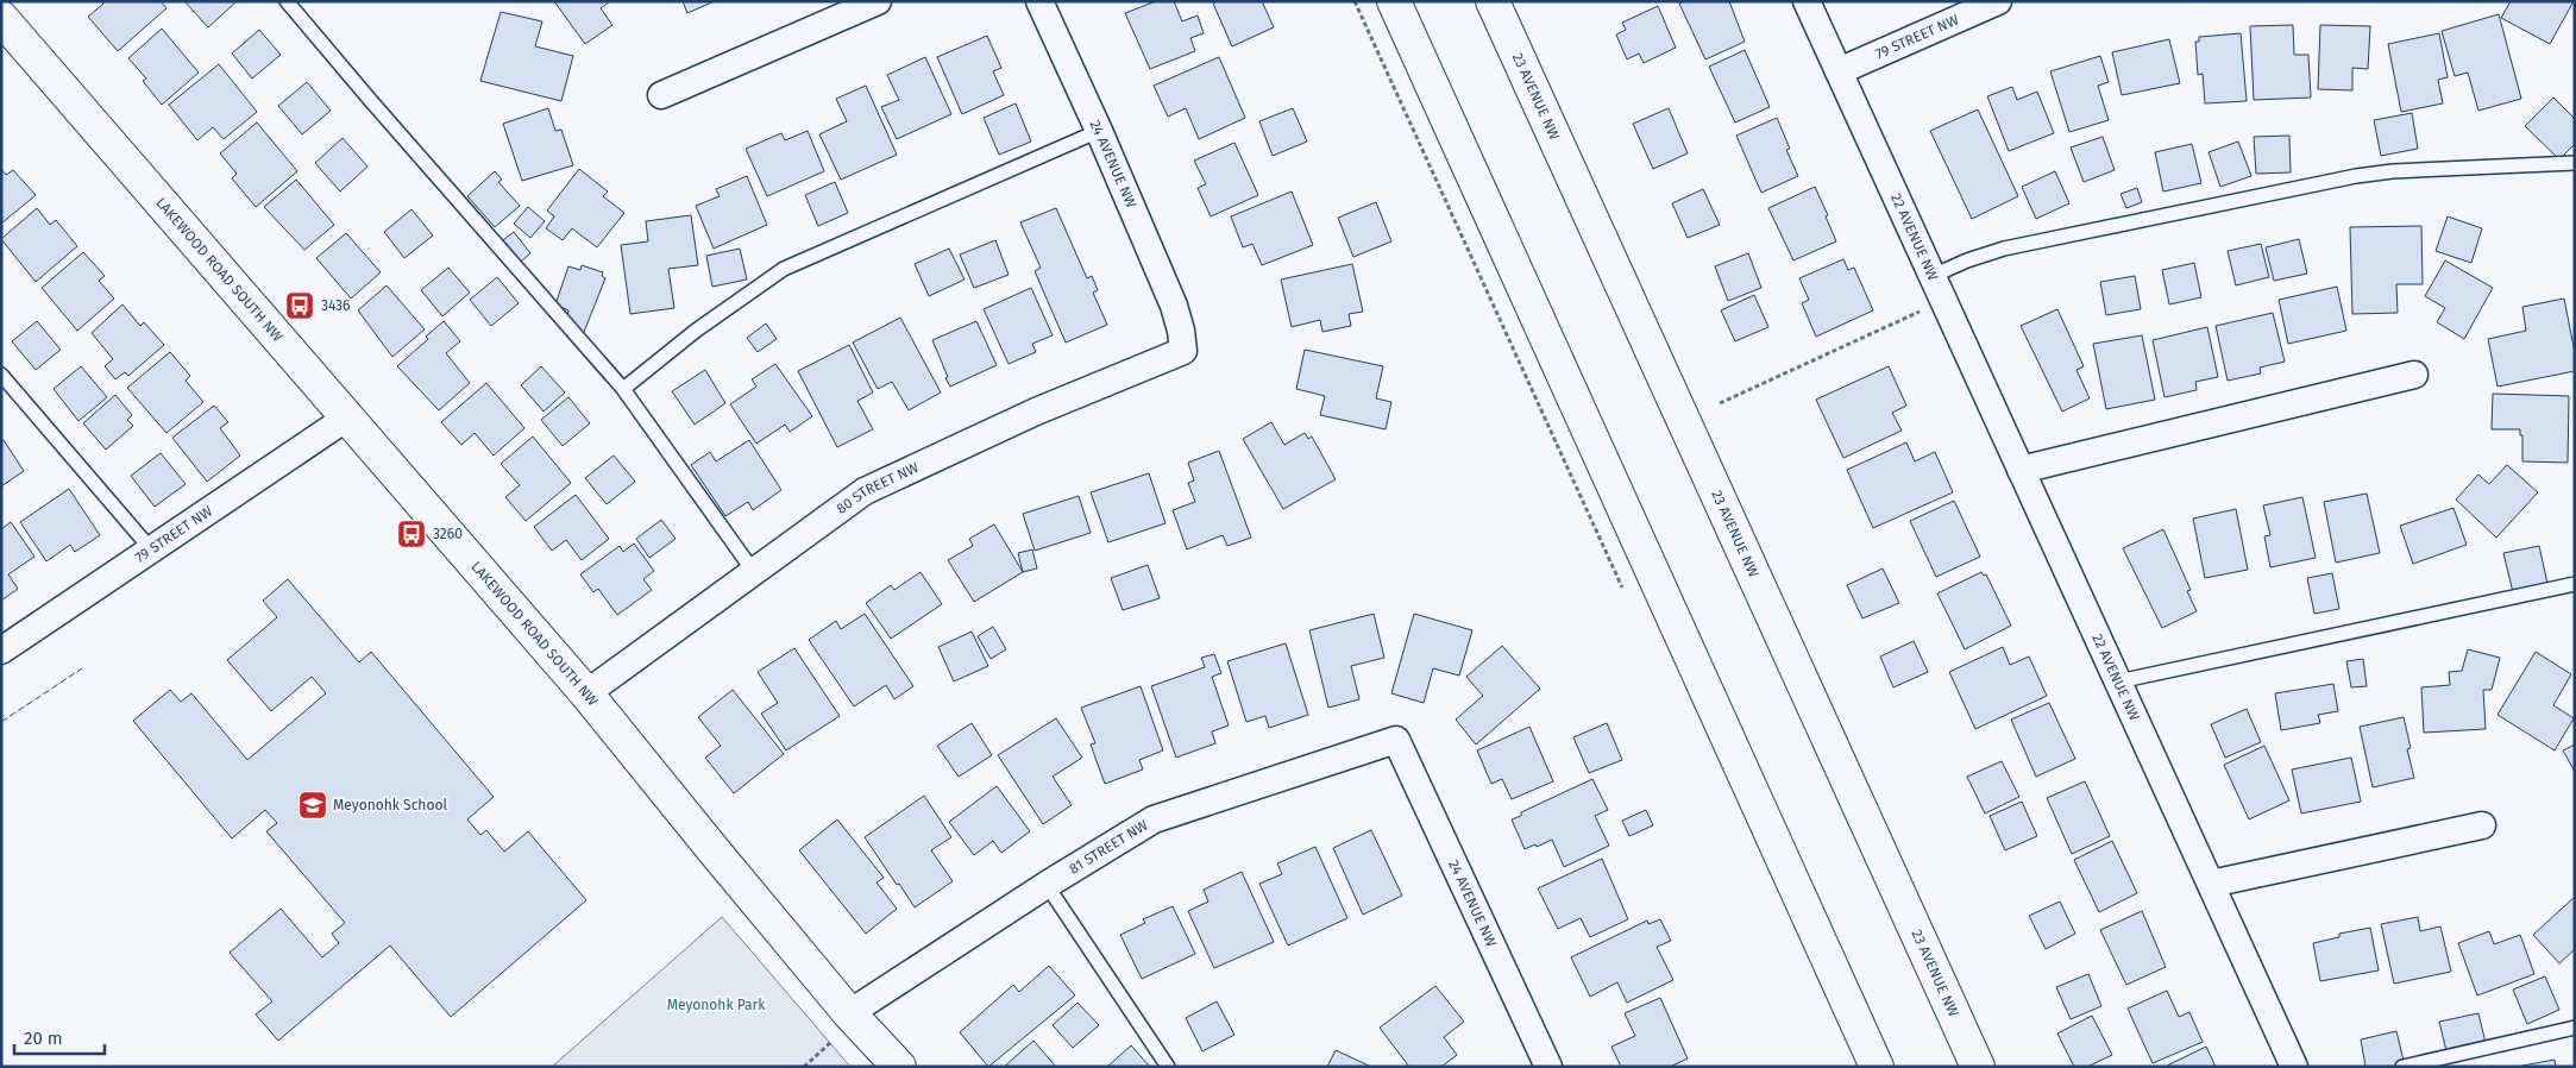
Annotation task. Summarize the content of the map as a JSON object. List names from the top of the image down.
{
  "streets": {
    "main road": ["23 AVENUE NW", "LAKEWOOD ROAD SOUTH NW"],
    "street": [
      "79 STREET NW",
      "24 AVENUE NW",
      "22 AVENUE NW",
      "80 STREET NW",
      "81 STREET NW"
    ]
  },
  "crossings": [
    ["79 STREET NW", "22 AVENUE NW"],
    ["79 STREET NW", "LAKEWOOD ROAD SOUTH NW"],
    ["24 AVENUE NW", "80 STREET NW"],
    ["24 AVENUE NW", "81 STREET NW"],
    ["LAKEWOOD ROAD SOUTH NW", "80 STREET NW"],
    ["LAKEWOOD ROAD SOUTH NW", "81 STREET NW"]
  ],
  "parks": ["Meyonohk Park"],
  "places": {
    "bus stop": ["3436", "3260"],
    "school or university": ["Meyonohk School"]
  },
  "scale_bar": "20 m"
}
